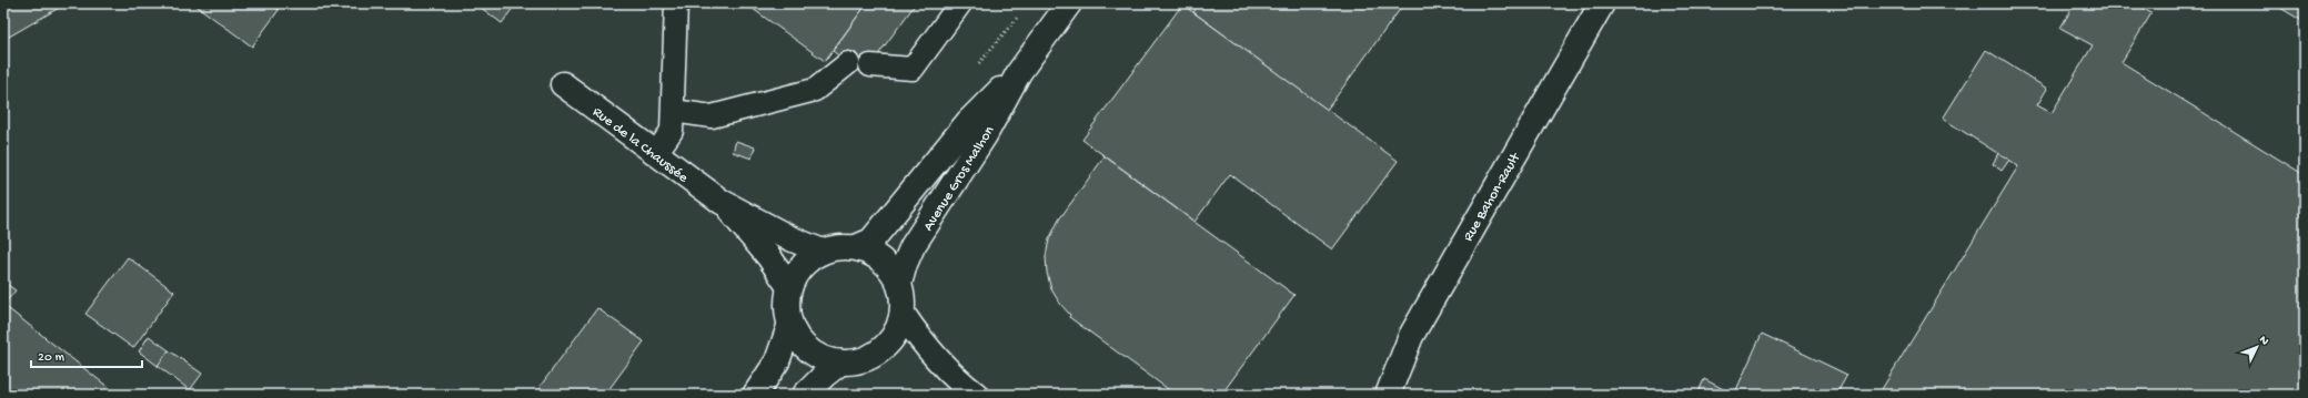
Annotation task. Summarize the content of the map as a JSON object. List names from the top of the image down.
{
  "streets": {
    "main road": ["Rue de la Chaussée", "Avenue Gros Malhon", "Rue Bahon-Rault"]
  },
  "crossings": [
    ["Rue de la Chaussée", "Avenue Gros Malhon"]
  ],
  "scale_bar": "20 m",
  "north": "top right"
}
